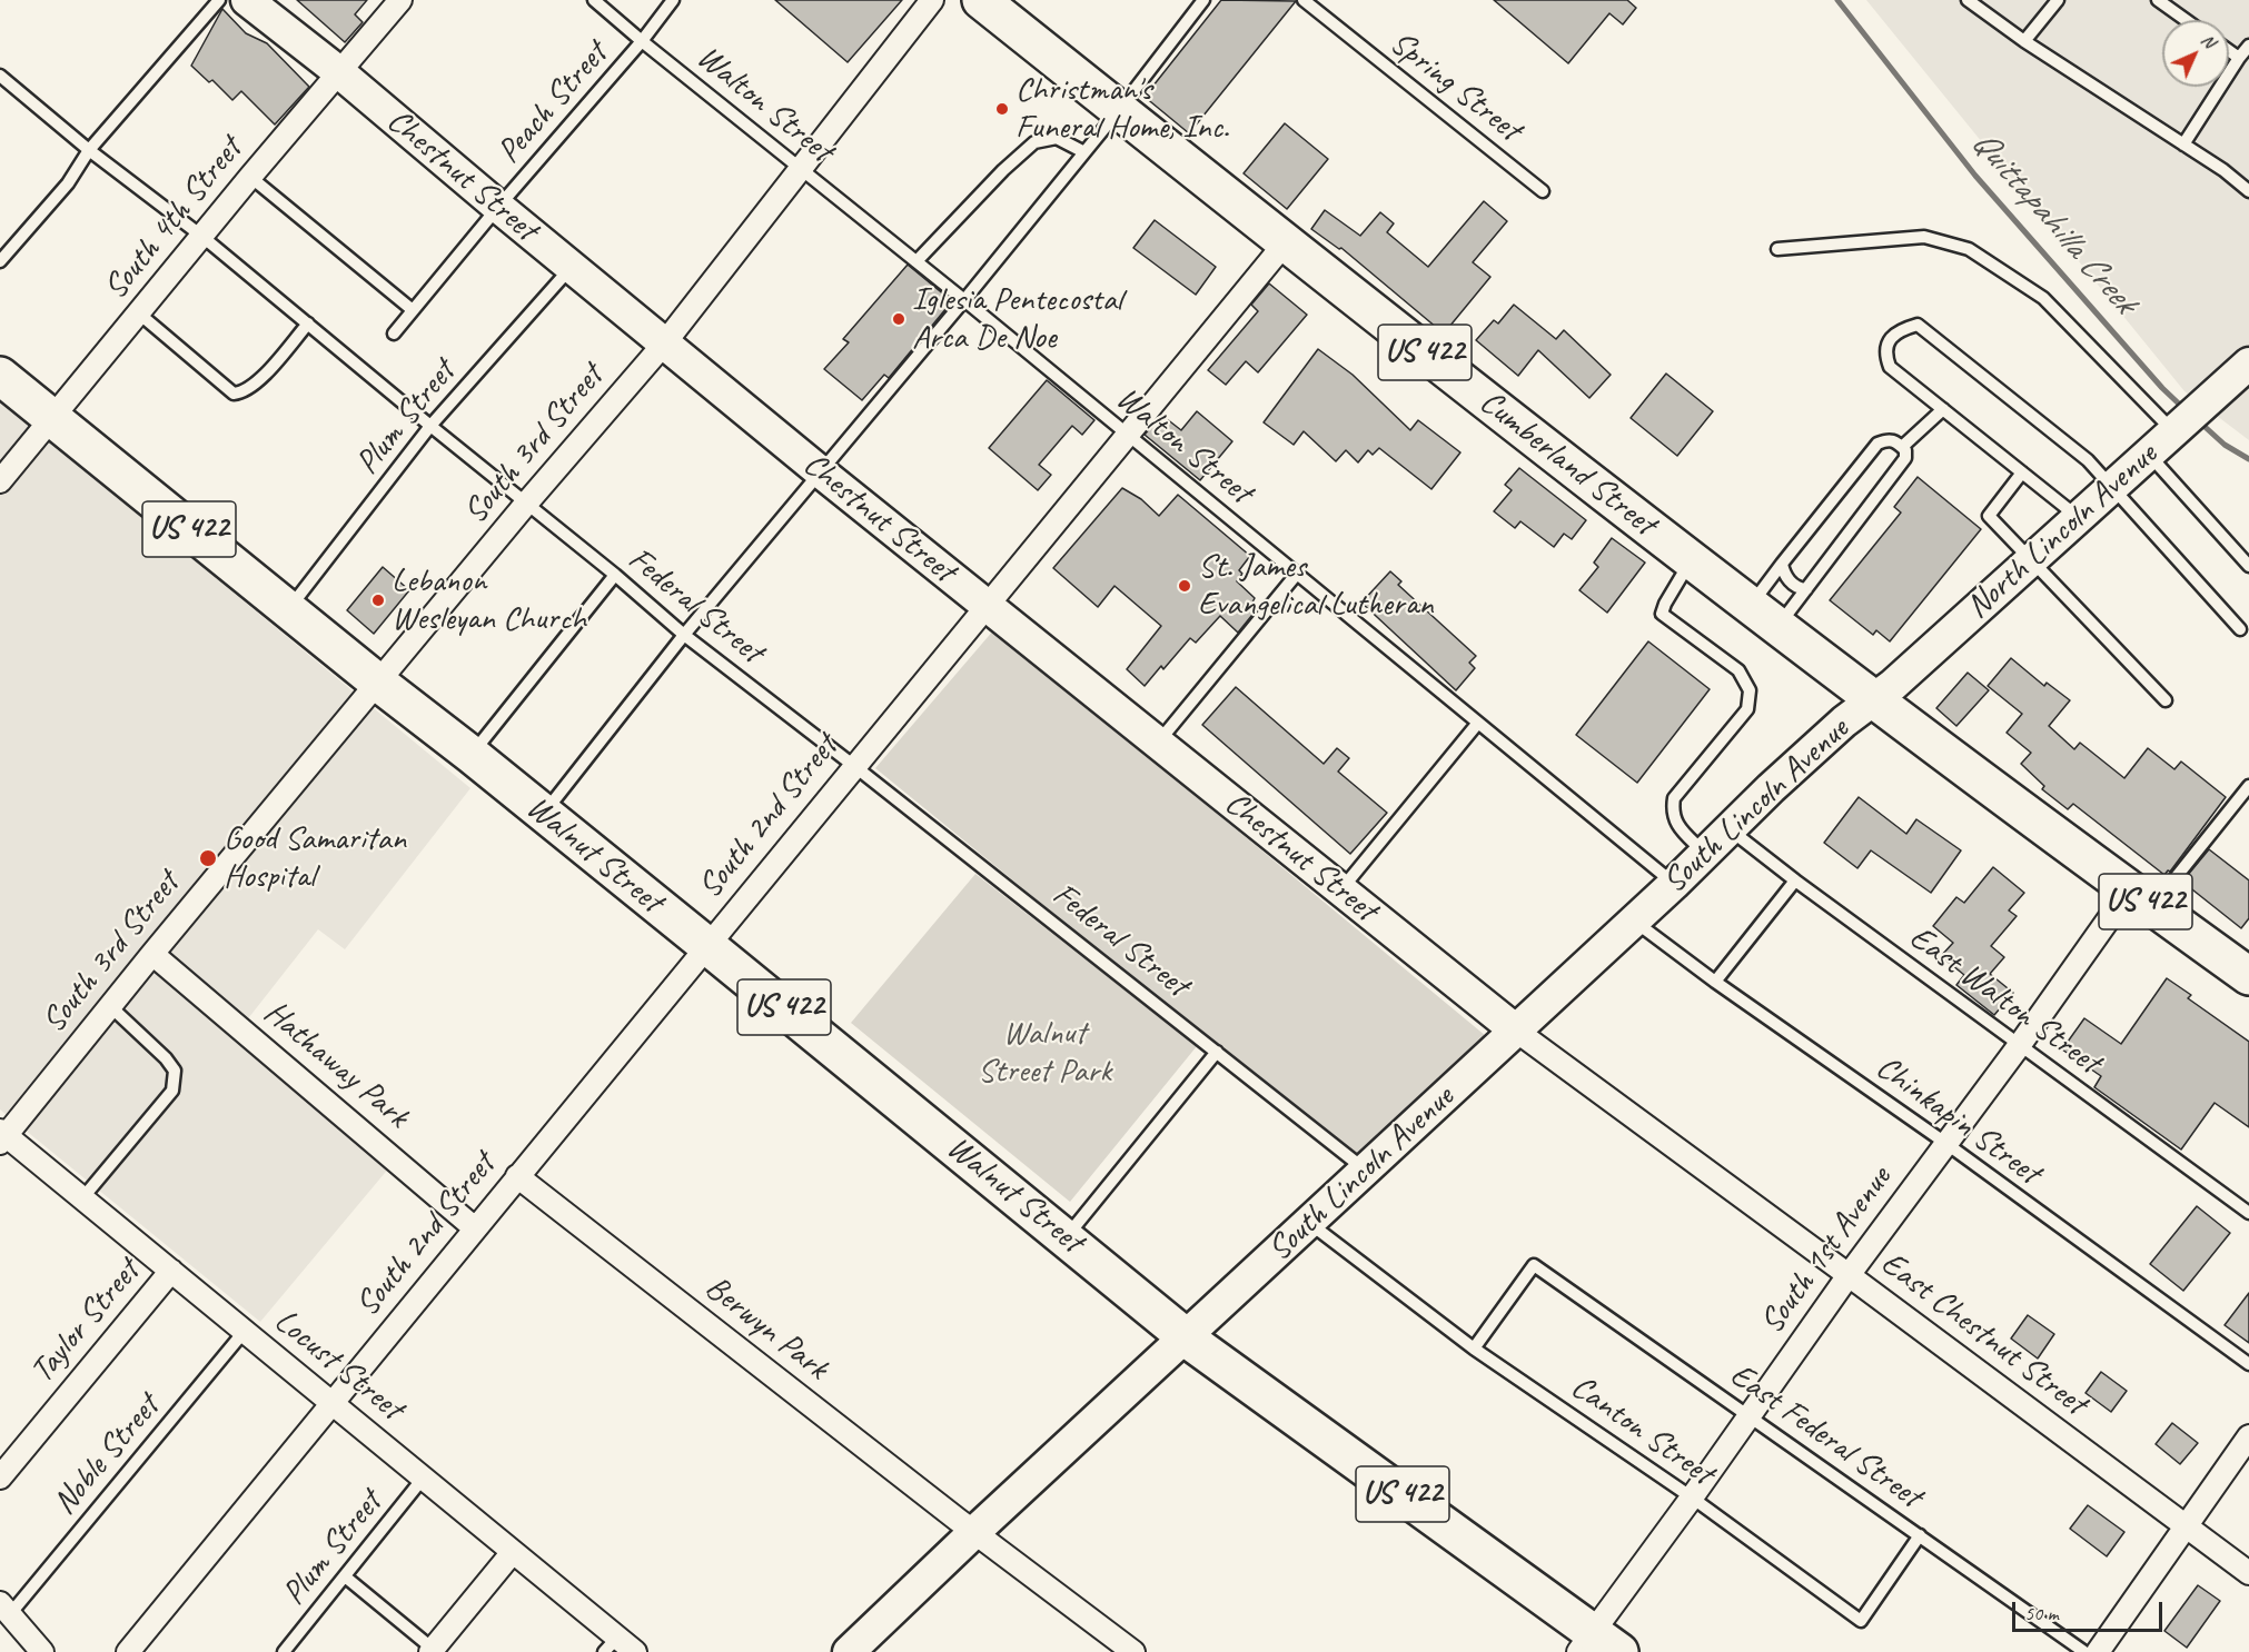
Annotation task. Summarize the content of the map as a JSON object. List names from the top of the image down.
{
  "streets": {
    "highway": ["US 422", "Cumberland Street", "Walnut Street"],
    "main road": ["Chestnut Street", "North Lincoln Avenue", "South Lincoln Avenue"],
    "street": [
      "South 4th Street",
      "South 3rd Street",
      "South 2nd Street",
      "Hathaway Park",
      "South 1st Avenue",
      "Taylor Street",
      "Berwyn Park",
      "East Chestnut Street",
      "Locust Street"
    ],
    "lane": [
      "Spring Street",
      "Peach Street",
      "Walton Street",
      "Plum Street",
      "Federal Street",
      "East Walton Street",
      "Chinkapin Street",
      "Canton Street",
      "East Federal Street",
      "Noble Street"
    ]
  },
  "crossings": [
    ["Peach Street", "Walton Street"],
    ["Peach Street", "Chestnut Street"],
    ["Walton Street", "South 3rd Street"],
    ["Walton Street", "South Lincoln Avenue"],
    ["Walton Street", "South 2nd Street"],
    ["Chestnut Street", "South 4th Street"],
    ["Chestnut Street", "Plum Street"],
    ["Chestnut Street", "South 3rd Street"],
    ["Chestnut Street", "South Lincoln Avenue"],
    ["Chestnut Street", "South 2nd Street"],
    ["Chestnut Street", "East Chestnut Street"],
    ["South 4th Street", "Federal Street"],
    ["South 4th Street", "Walnut Street"],
    ["US 422", "Cumberland Street"],
    ["US 422", "North Lincoln Avenue"],
    ["US 422", "South Lincoln Avenue"],
    ["US 422", "Walnut Street"],
    ["US 422", "South 1st Avenue"],
    ["Plum Street", "Federal Street"],
    ["Plum Street", "Walnut Street"],
    ["Plum Street", "Locust Street"],
    ["South 3rd Street", "Federal Street"],
    ["South 3rd Street", "Walnut Street"],
    ["South 3rd Street", "Hathaway Park"],
    ["South 3rd Street", "Locust Street"],
    ["Cumberland Street", "North Lincoln Avenue"],
    ["Cumberland Street", "South Lincoln Avenue"],
    ["Cumberland Street", "South 2nd Street"],
    ["North Lincoln Avenue", "South Lincoln Avenue"],
    ["Federal Street", "South Lincoln Avenue"],
    ["Federal Street", "South 2nd Street"],
    ["South Lincoln Avenue", "Walnut Street"],
    ["South Lincoln Avenue", "East Walton Street"],
    ["South Lincoln Avenue", "Chinkapin Street"],
    ["South Lincoln Avenue", "Berwyn Park"],
    ["South Lincoln Avenue", "East Chestnut Street"],
    ["South Lincoln Avenue", "Canton Street"],
    ["South 2nd Street", "Walnut Street"],
    ["South 2nd Street", "Hathaway Park"],
    ["South 2nd Street", "Berwyn Park"],
    ["South 2nd Street", "Locust Street"],
    ["East Walton Street", "South 1st Avenue"],
    ["Chinkapin Street", "South 1st Avenue"],
    ["South 1st Avenue", "East Chestnut Street"],
    ["South 1st Avenue", "Canton Street"],
    ["South 1st Avenue", "East Federal Street"],
    ["Taylor Street", "Locust Street"],
    ["Locust Street", "Noble Street"],
    ["Canton Street", "East Federal Street"]
  ],
  "water": ["Quittapahilla Creek"],
  "parks": ["Walnut Street Park"],
  "places": [
    "Christman's Funeral Home, Inc.",
    "Iglesia Pentecostal Arca De Noe",
    "St. James Evangelical Lutheran",
    "Lebanon Wesleyan Church",
    "Good Samaritan Hospital"
  ],
  "scale_bar": "50 m",
  "north": "top right"
}
